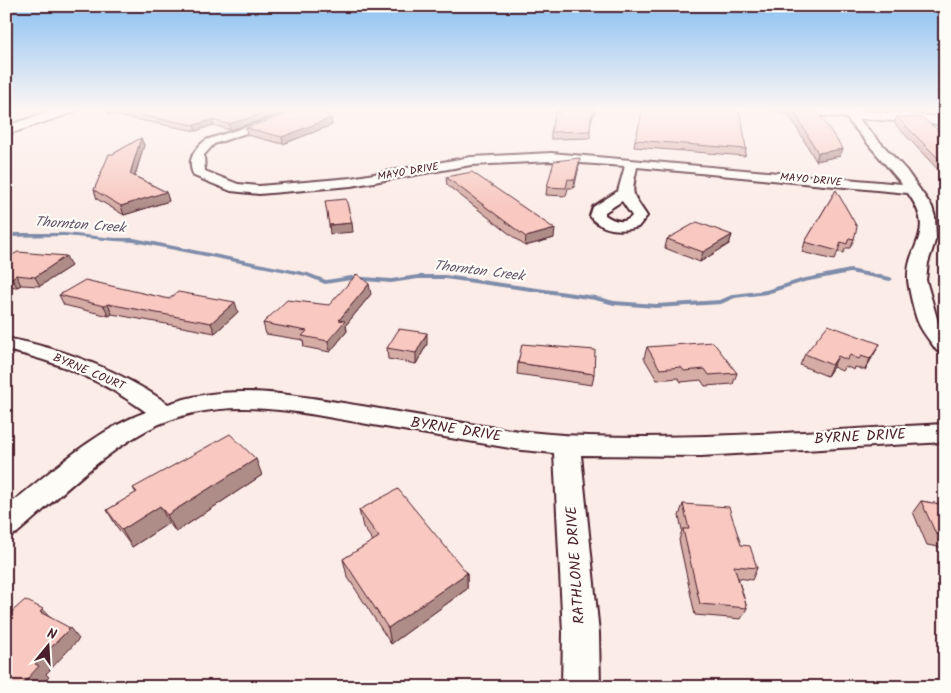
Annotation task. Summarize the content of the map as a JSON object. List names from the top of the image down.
{
  "streets": {
    "street": [
      "MAYO DRIVE",
      "BYRNE COURT",
      "BYRNE DRIVE",
      "RATHLONE DRIVE"
    ]
  },
  "crossings": [
    ["BYRNE COURT", "BYRNE DRIVE"],
    ["BYRNE DRIVE", "RATHLONE DRIVE"]
  ],
  "water": ["Thornton Creek"],
  "north": "top"
}
